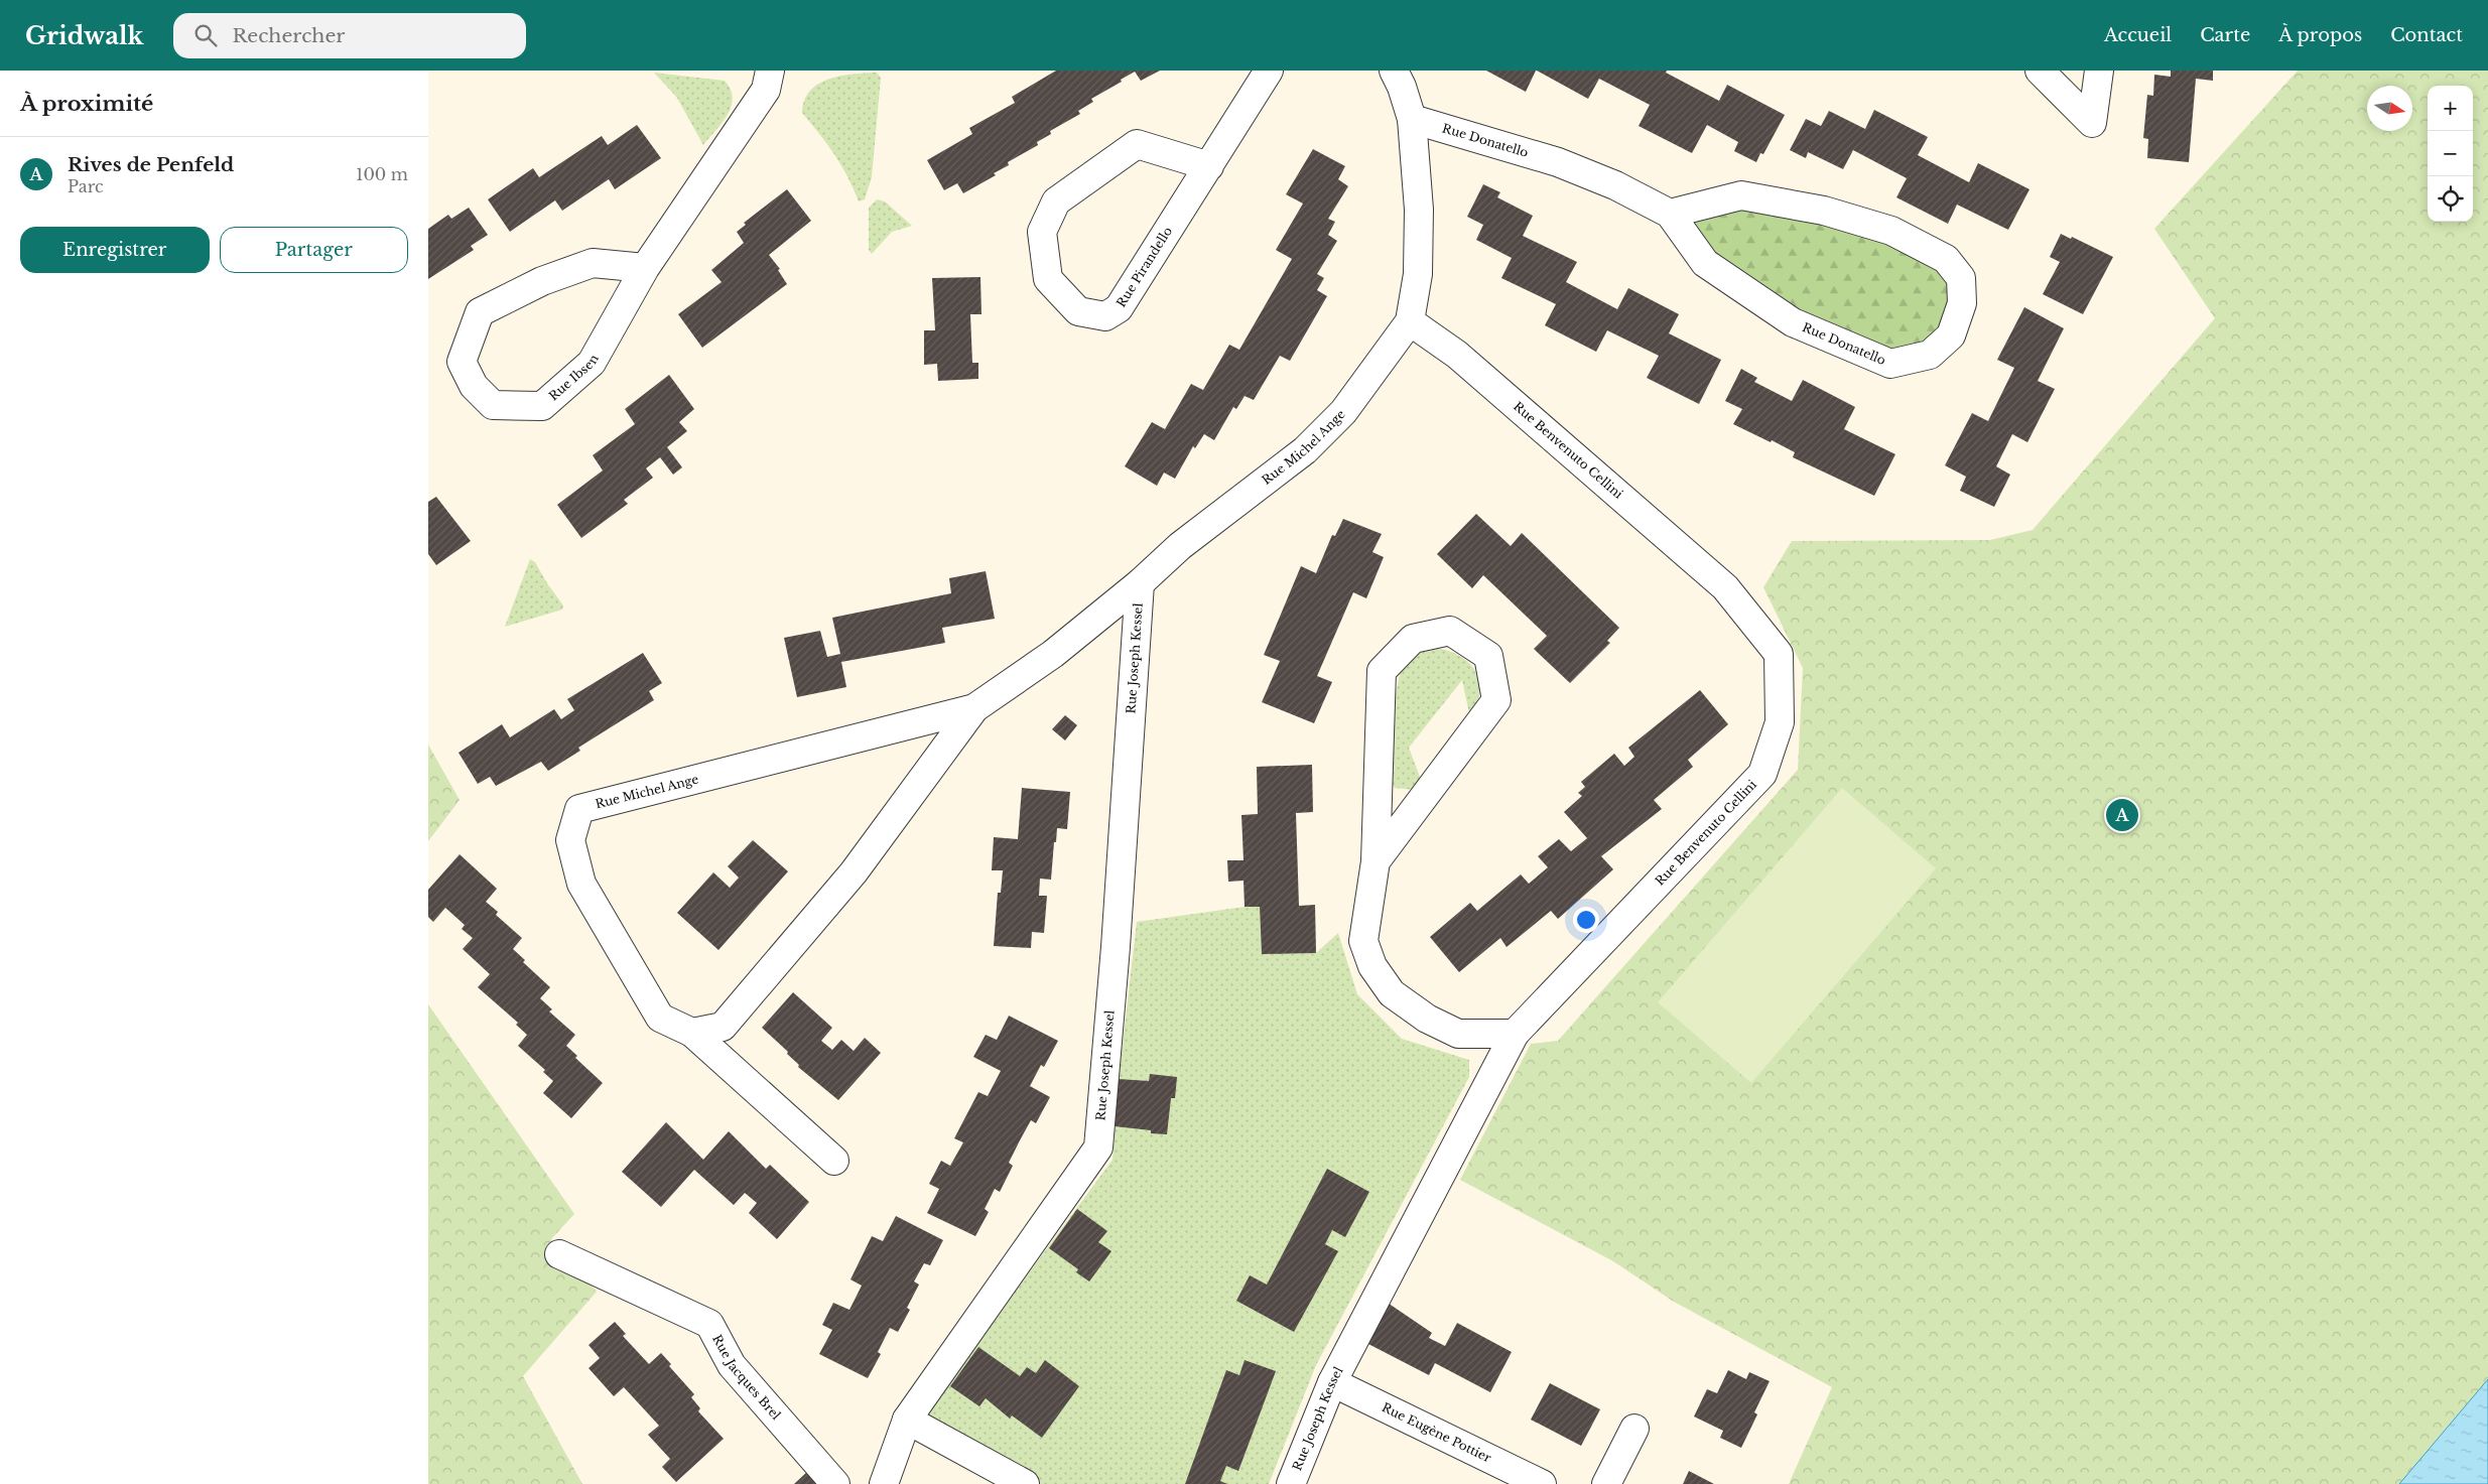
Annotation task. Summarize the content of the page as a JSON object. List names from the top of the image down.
{
  "streets": {
    "street": [
      "Rue Donatello",
      "Rue Pirandello",
      "Rue Ibsen",
      "Rue Michel Ange",
      "Rue Benvenuto Cellini",
      "Rue Joseph Kessel",
      "Rue Jacques Brel",
      "Rue Eugène Pottier"
    ]
  },
  "crossings": [
    ["Rue Donatello", "Rue Michel Ange"],
    ["Rue Michel Ange", "Rue Benvenuto Cellini"],
    ["Rue Michel Ange", "Rue Joseph Kessel"],
    ["Rue Benvenuto Cellini", "Rue Joseph Kessel"],
    ["Rue Joseph Kessel", "Rue Eugène Pottier"]
  ],
  "north": "right",
  "page": {
    "header": "Gridwalk",
    "search": "Rechercher",
    "nav": [
      "Accueil",
      "Carte",
      "À propos",
      "Contact"
    ],
    "heading": "À proximité",
    "map_buttons": ["+", "−"],
    "list": [
      {
        "mark": "A",
        "name": "Rives de Penfeld",
        "note": "Parc",
        "value": "100 m"
      }
    ],
    "buttons": ["Enregistrer", "Partager"],
    "pins": "A"
  }
}
